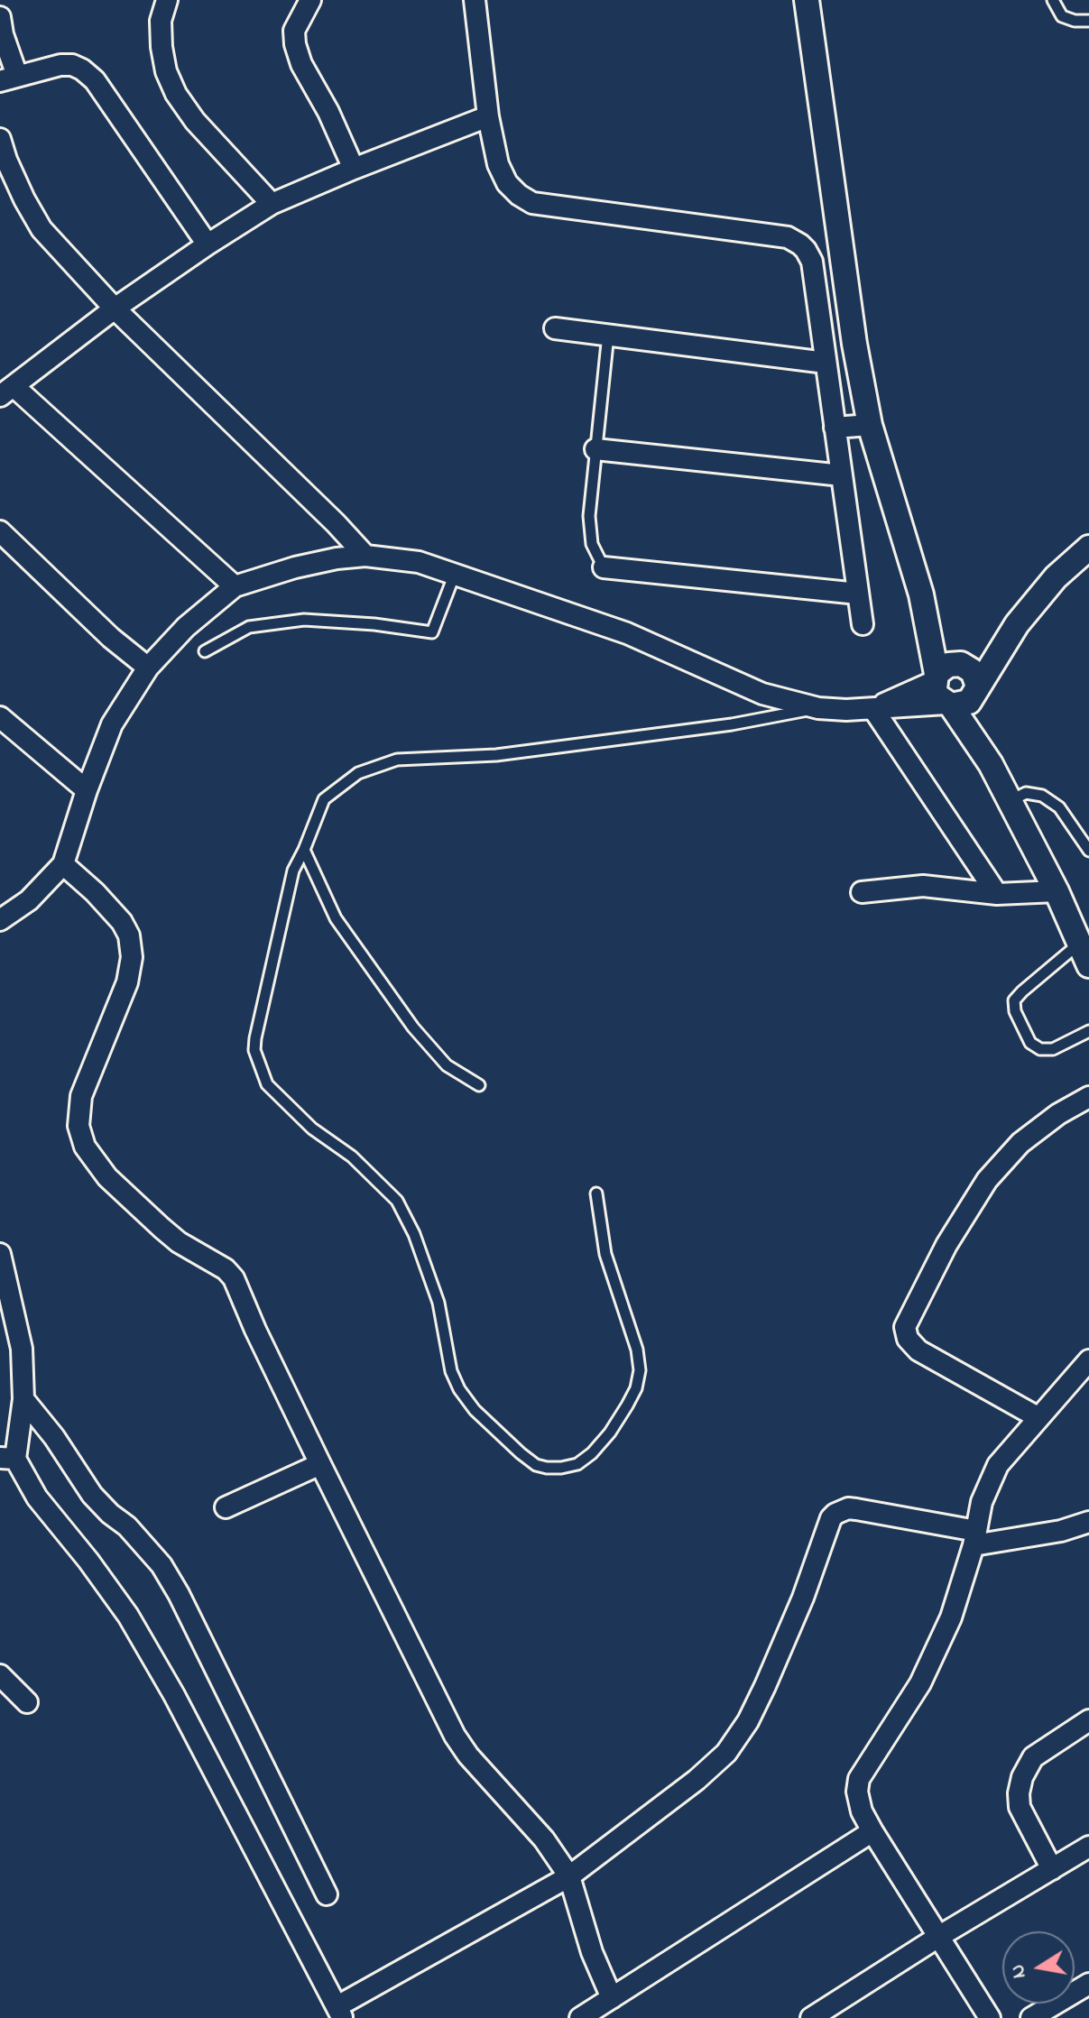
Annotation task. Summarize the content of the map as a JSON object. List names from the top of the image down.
{
  "north": "left"
}
